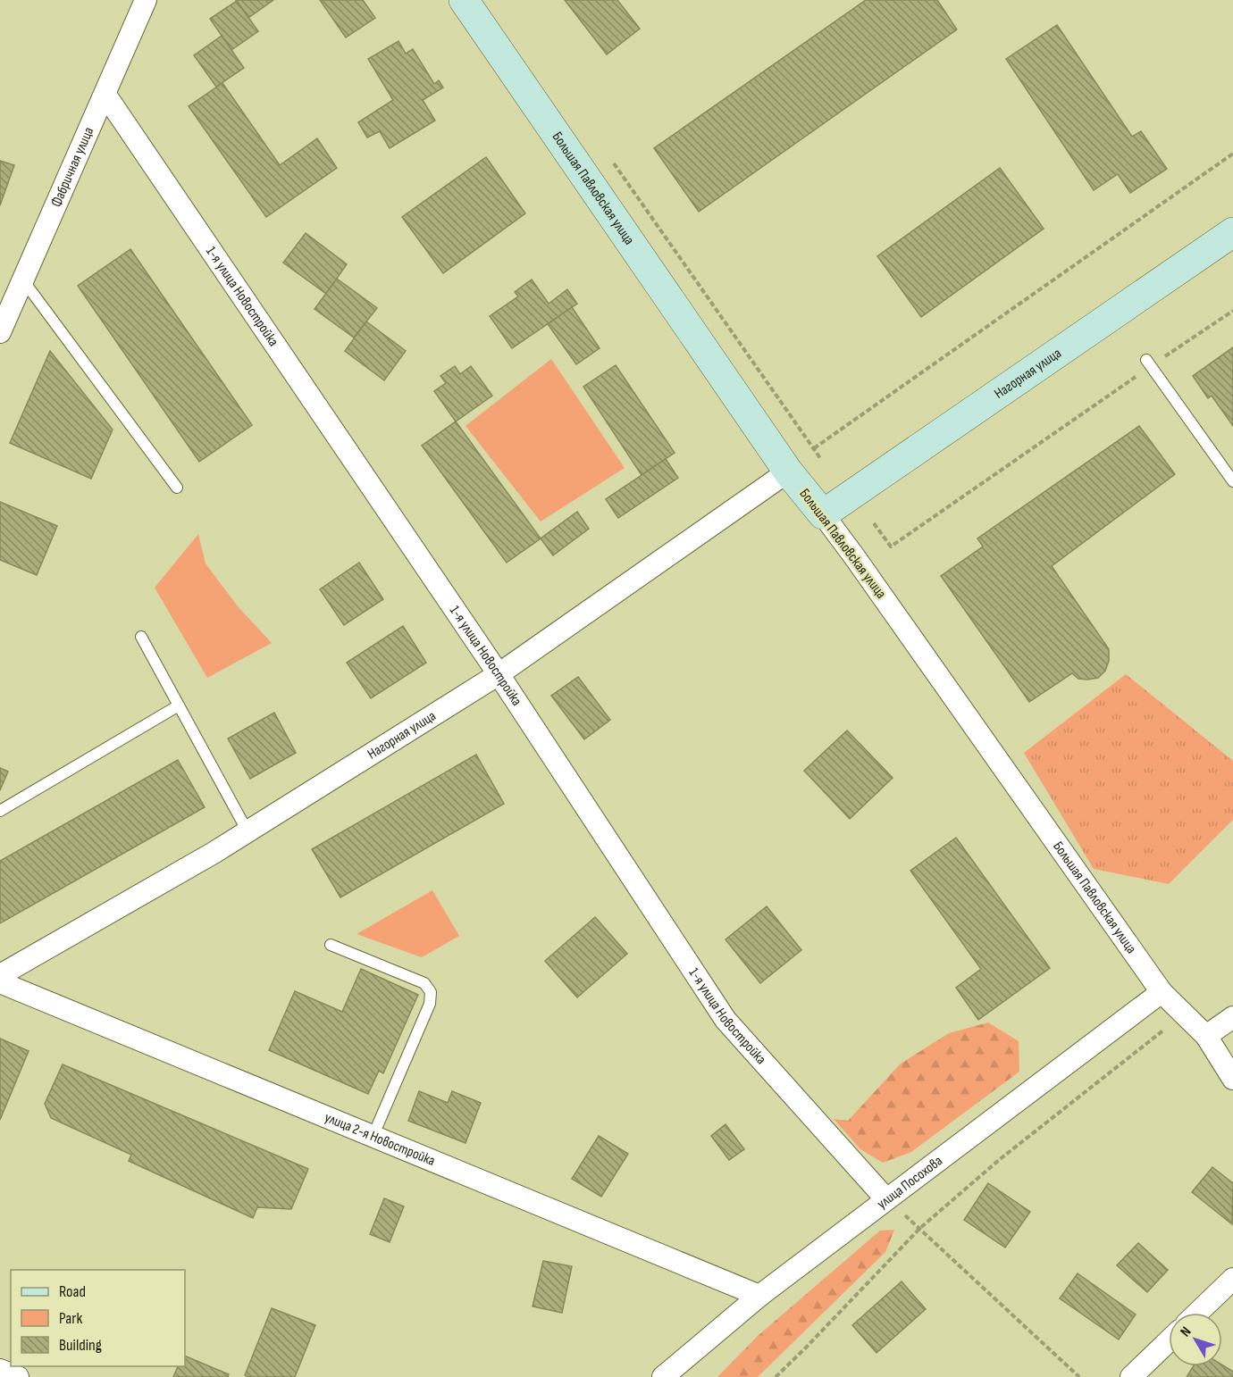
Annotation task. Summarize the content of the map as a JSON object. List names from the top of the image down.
{
  "streets": {
    "main road": ["Большая Павловская улица", "Нагорная улица"],
    "street": [
      "Фабричная улица",
      "1-я улица Новостройка",
      "улица 2-я Новостройка",
      "улица Посохова"
    ]
  },
  "crossings": [
    ["Фабричная улица", "1-я улица Новостройка"],
    ["Большая Павловская улица", "Нагорная улица"],
    ["Большая Павловская улица", "улица Посохова"],
    ["1-я улица Новостройка", "Нагорная улица"],
    ["1-я улица Новостройка", "улица Посохова"],
    ["улица 2-я Новостройка", "улица Посохова"]
  ],
  "legend": ["Road", "Park", "Building"],
  "north": "top left"
}
